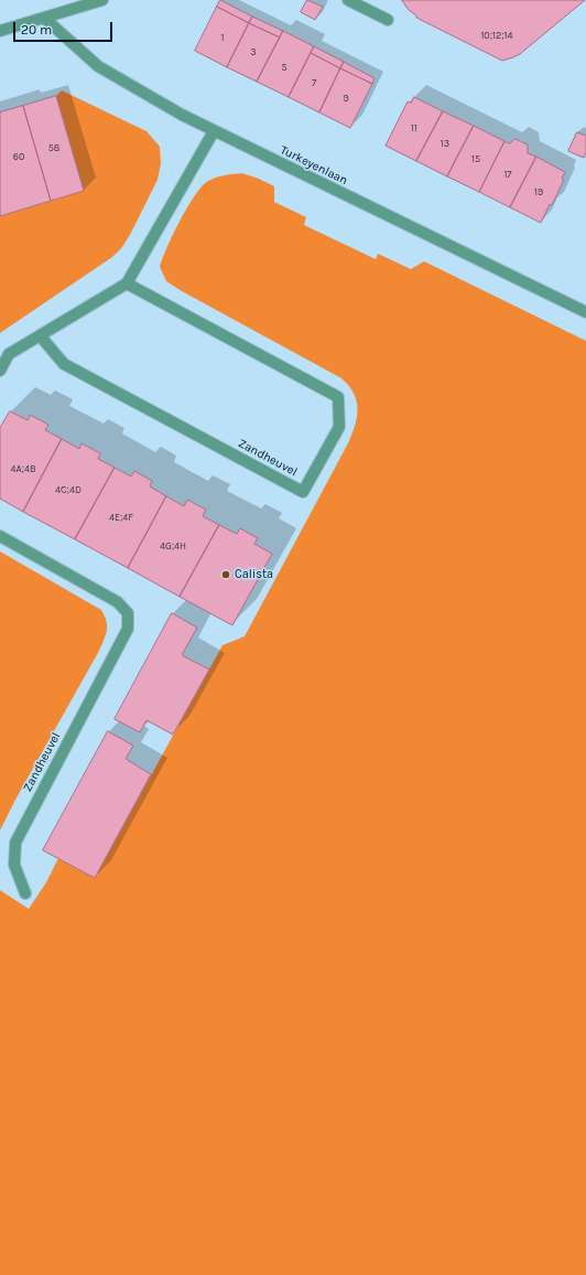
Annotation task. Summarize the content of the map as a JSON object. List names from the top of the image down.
{
  "streets": {
    "street": ["Turkeyenlaan", "Zandheuvel"]
  },
  "places": ["Calista"],
  "house_numbers": [
    "10;12;14",
    "1",
    "3",
    "5",
    "7",
    "9",
    "11",
    "13",
    "58",
    "60",
    "15",
    "17",
    "19",
    "4A;4B",
    "4C;4D",
    "4E;4F",
    "4G;4H"
  ],
  "scale_bar": "20 m"
}
